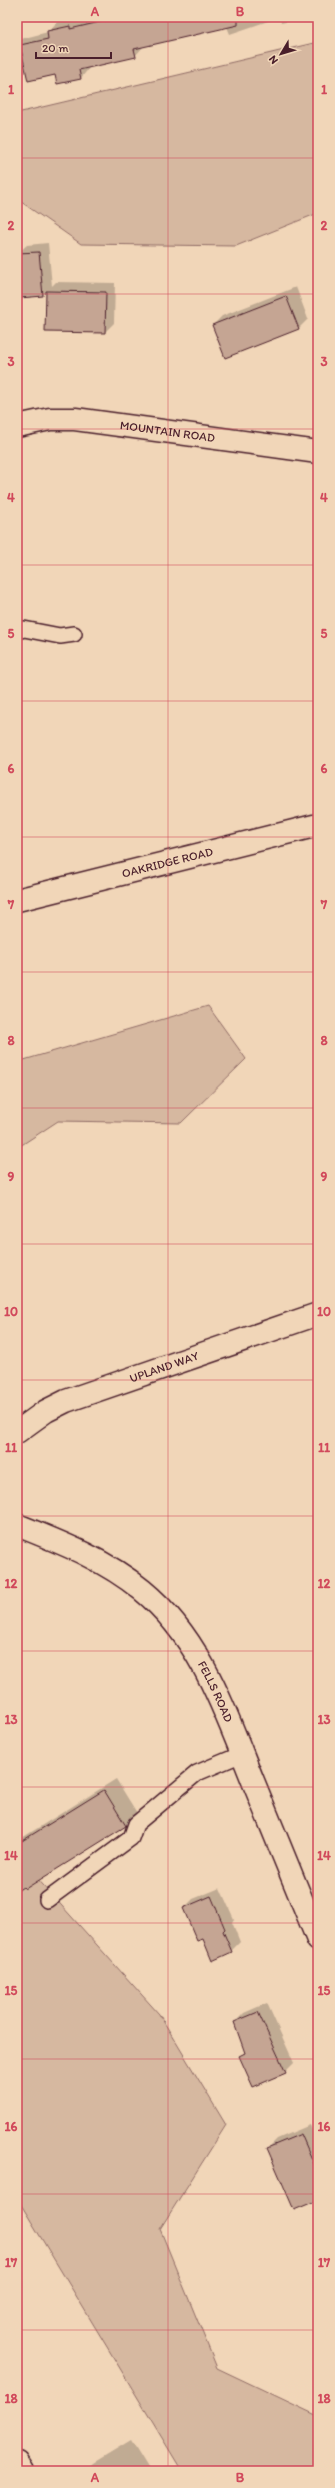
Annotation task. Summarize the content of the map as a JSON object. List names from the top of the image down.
{
  "streets": {
    "street": [
      "MOUNTAIN ROAD",
      "OAKRIDGE ROAD",
      "UPLAND WAY",
      "FELLS ROAD"
    ]
  },
  "scale_bar": "20 m",
  "north": "bottom left",
  "grid": {
    "columns": ["A", "B"],
    "rows": [
      "1",
      "2",
      "3",
      "4",
      "5",
      "6",
      "7",
      "8",
      "9",
      "10",
      "11",
      "12",
      "13",
      "14",
      "15",
      "16",
      "17",
      "18"
    ]
  }
}
